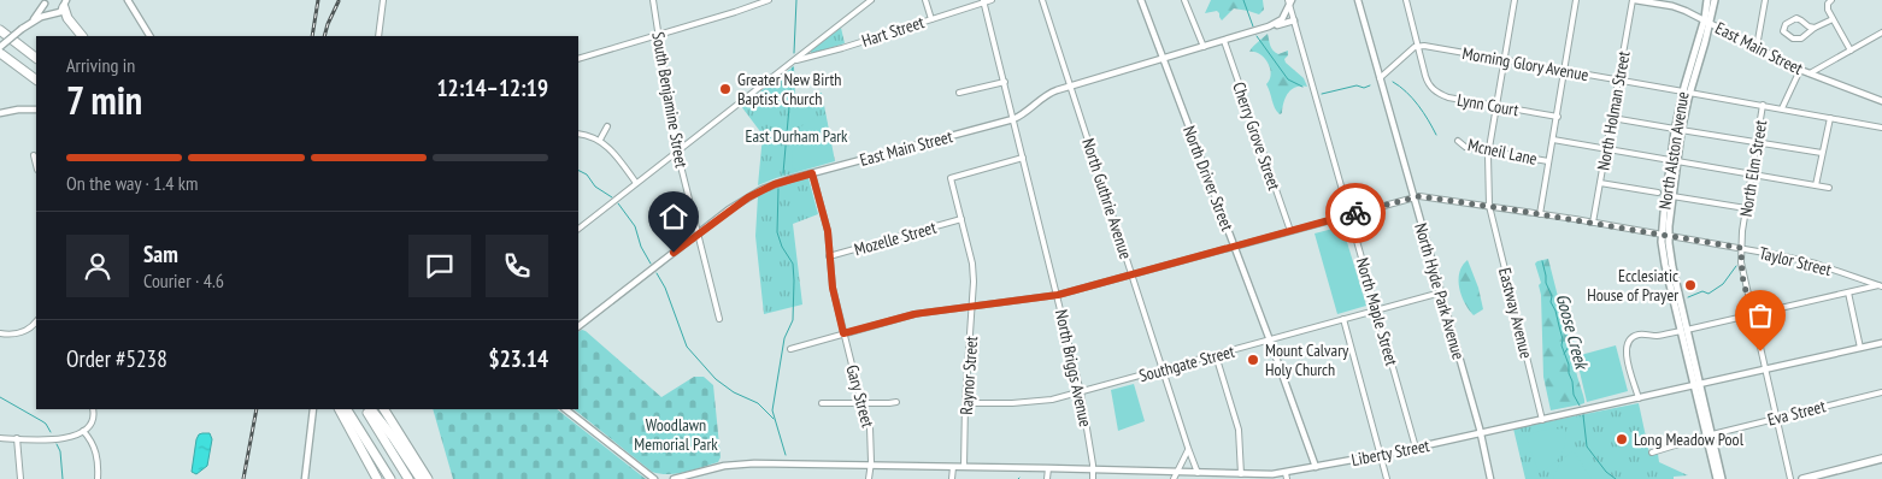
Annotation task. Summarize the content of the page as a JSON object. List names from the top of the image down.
{
  "streets": {
    "main road": ["North Alston Avenue"],
    "street": [
      "Hart Street",
      "East Main Street",
      "Morning Glory Avenue",
      "South Benjamine Street",
      "Lynn Court",
      "North Holman Street",
      "Cherry Grove Street",
      "Mcneil Lane",
      "North Elm Street",
      "North Driver Street",
      "North Guthrie Avenue",
      "Mozelle Street",
      "Taylor Street",
      "North Hyde Park Avenue",
      "North Maple Street",
      "Eastway Avenue",
      "Southgate Street",
      "North Briggs Avenue",
      "Raynor Street",
      "Gary Street",
      "Eva Street",
      "Liberty Street"
    ]
  },
  "crossings": [
    ["Hart Street", "North Briggs Avenue"],
    ["East Main Street", "South Benjamine Street"],
    ["East Main Street", "North Holman Street"],
    ["East Main Street", "Cherry Grove Street"],
    ["East Main Street", "North Alston Avenue"],
    ["East Main Street", "North Elm Street"],
    ["East Main Street", "North Driver Street"],
    ["East Main Street", "North Guthrie Avenue"],
    ["East Main Street", "North Maple Street"],
    ["East Main Street", "North Briggs Avenue"],
    ["East Main Street", "Gary Street"],
    ["Morning Glory Avenue", "Lynn Court"],
    ["Morning Glory Avenue", "North Holman Street"],
    ["Morning Glory Avenue", "North Alston Avenue"],
    ["Morning Glory Avenue", "North Elm Street"],
    ["Morning Glory Avenue", "Eastway Avenue"],
    ["Lynn Court", "Eastway Avenue"],
    ["North Holman Street", "Taylor Street"],
    ["Cherry Grove Street", "Taylor Street"],
    ["North Alston Avenue", "Taylor Street"],
    ["North Alston Avenue", "Eva Street"],
    ["North Alston Avenue", "Liberty Street"],
    ["Mcneil Lane", "Eastway Avenue"],
    ["North Elm Street", "Taylor Street"],
    ["North Elm Street", "Eva Street"],
    ["North Elm Street", "Liberty Street"],
    ["North Driver Street", "Taylor Street"],
    ["North Driver Street", "Southgate Street"],
    ["North Driver Street", "Liberty Street"],
    ["North Guthrie Avenue", "Taylor Street"],
    ["North Guthrie Avenue", "Southgate Street"],
    ["North Guthrie Avenue", "Liberty Street"],
    ["Mozelle Street", "Raynor Street"],
    ["Mozelle Street", "Gary Street"],
    ["Taylor Street", "North Hyde Park Avenue"],
    ["Taylor Street", "North Maple Street"],
    ["Taylor Street", "Eastway Avenue"],
    ["Taylor Street", "North Briggs Avenue"],
    ["Taylor Street", "Raynor Street"],
    ["Taylor Street", "Gary Street"],
    ["North Hyde Park Avenue", "Southgate Street"],
    ["North Hyde Park Avenue", "Liberty Street"],
    ["North Maple Street", "Southgate Street"],
    ["North Maple Street", "Liberty Street"],
    ["Eastway Avenue", "Liberty Street"],
    ["Southgate Street", "North Briggs Avenue"],
    ["Southgate Street", "Raynor Street"],
    ["North Briggs Avenue", "Raynor Street"],
    ["North Briggs Avenue", "Liberty Street"],
    ["Raynor Street", "Liberty Street"],
    ["Gary Street", "Liberty Street"]
  ],
  "water": ["Goose Creek"],
  "parks": ["East Durham Park", "Woodlawn Memorial Park"],
  "places": [
    "Greater New Birth Baptist Church",
    "Ecclesiatic House of Prayer",
    "Mount Calvary Holy Church",
    "Long Meadow Pool"
  ],
  "page": {
    "heading": ["7 min", "Arriving in", "12:14–12:19"],
    "panel": [
      "Sam",
      "Courier · 4.6",
      "Order #5238",
      "$23.14"
    ],
    "bar": "On the way · 1.4 km"
  }
}
